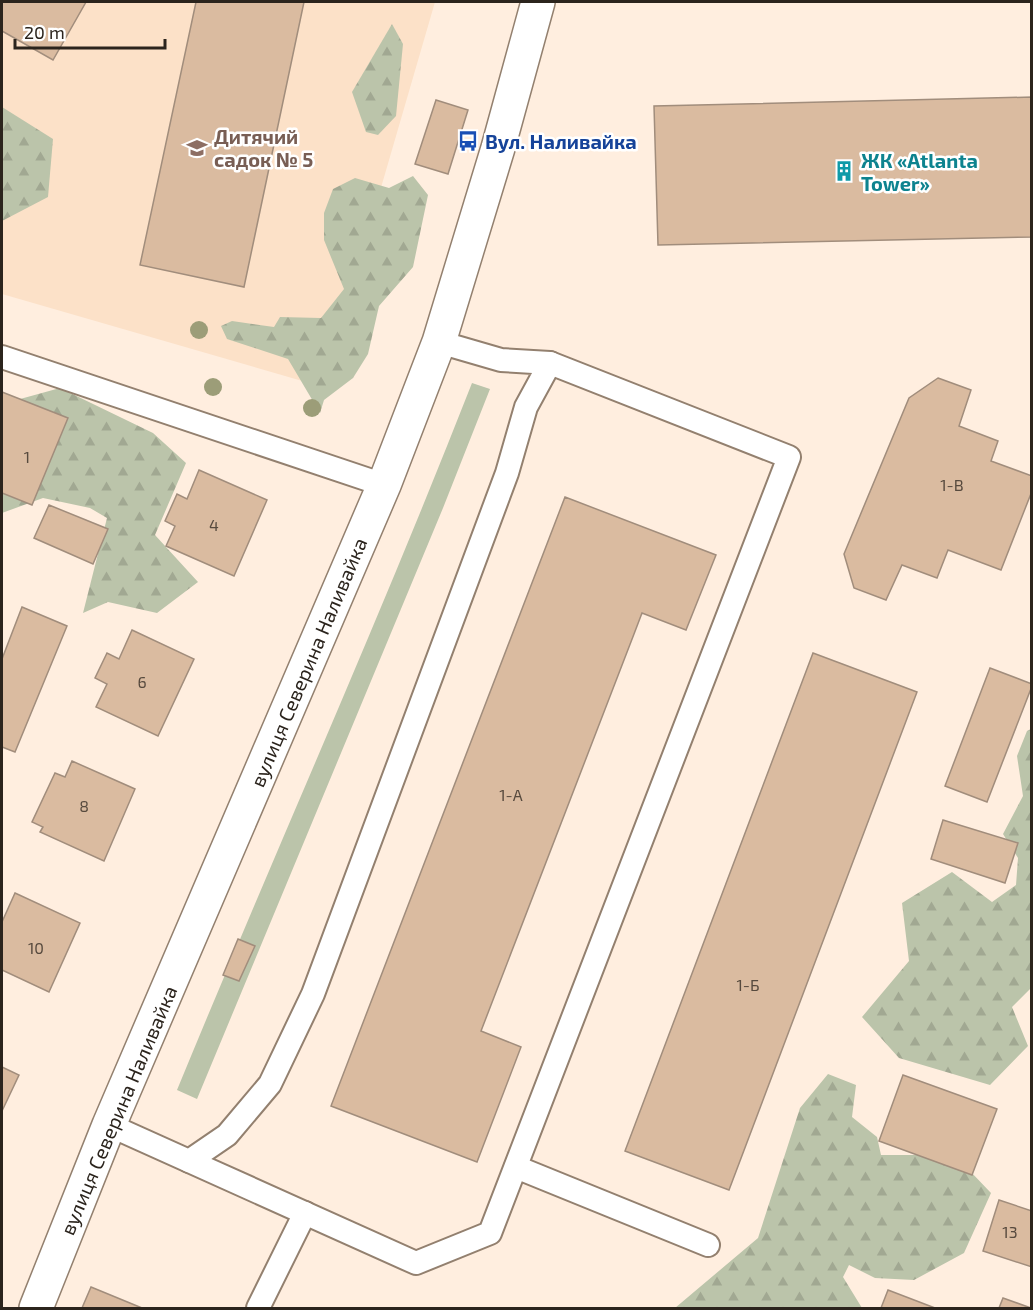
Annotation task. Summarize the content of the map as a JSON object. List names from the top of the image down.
{
  "streets": {
    "street": ["вулиця Северина Наливайка"]
  },
  "places": {
    "bus stop": ["Вул. Наливайка"],
    "school or university": ["Дитячий садок № 5"],
    "building": ["ЖК «Atlanta Tower»"]
  },
  "house_numbers": [
    "1",
    "1-В",
    "4",
    "6",
    "1-А",
    "8",
    "10",
    "1-Б",
    "13"
  ],
  "scale_bar": "20 m"
}
